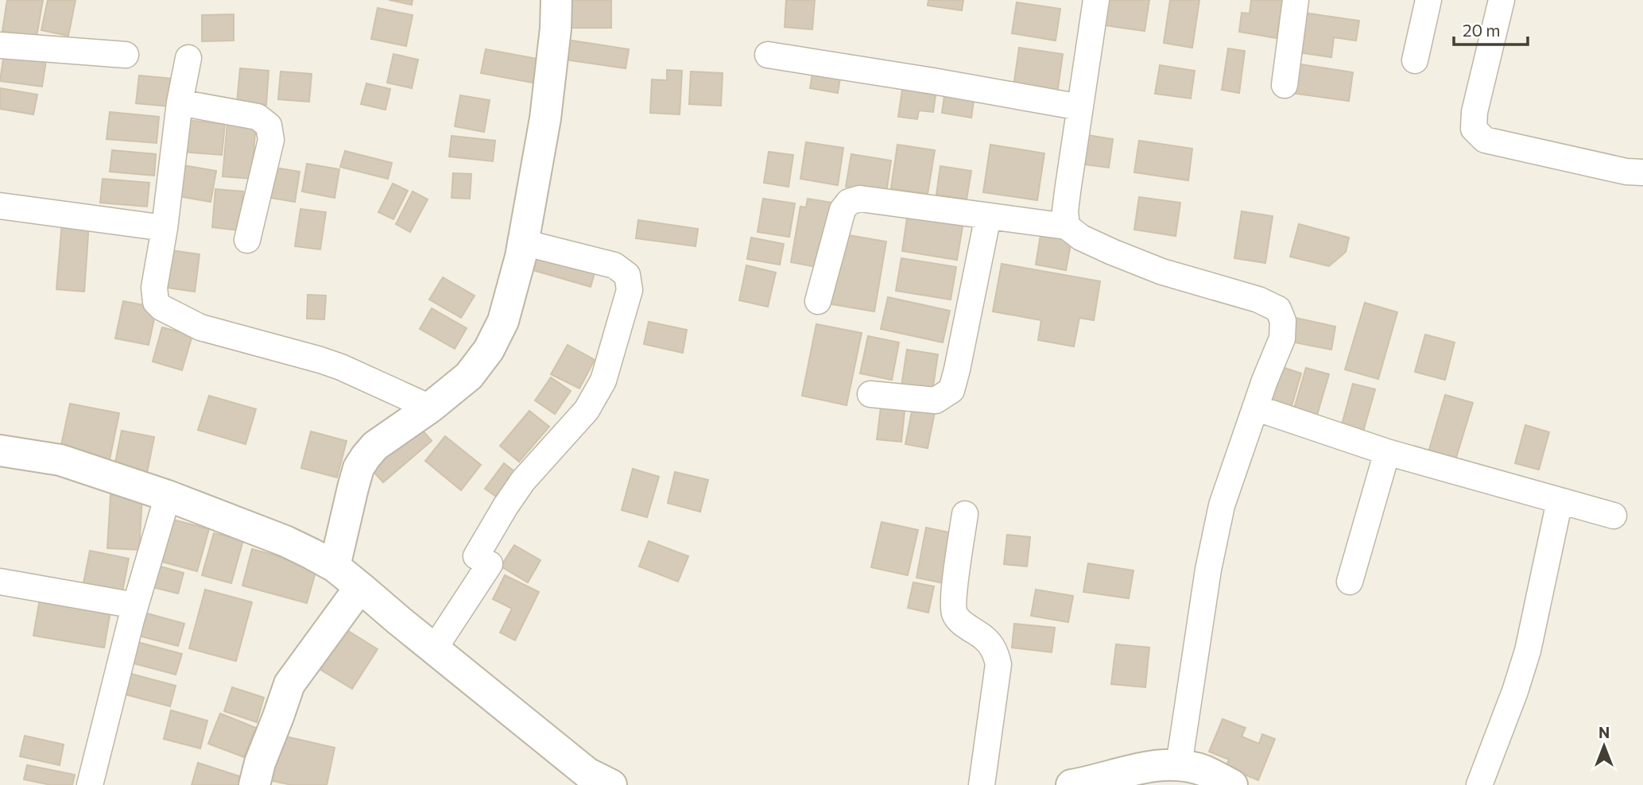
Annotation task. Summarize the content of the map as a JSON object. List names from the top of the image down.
{
  "scale_bar": "20 m",
  "north": "top"
}
